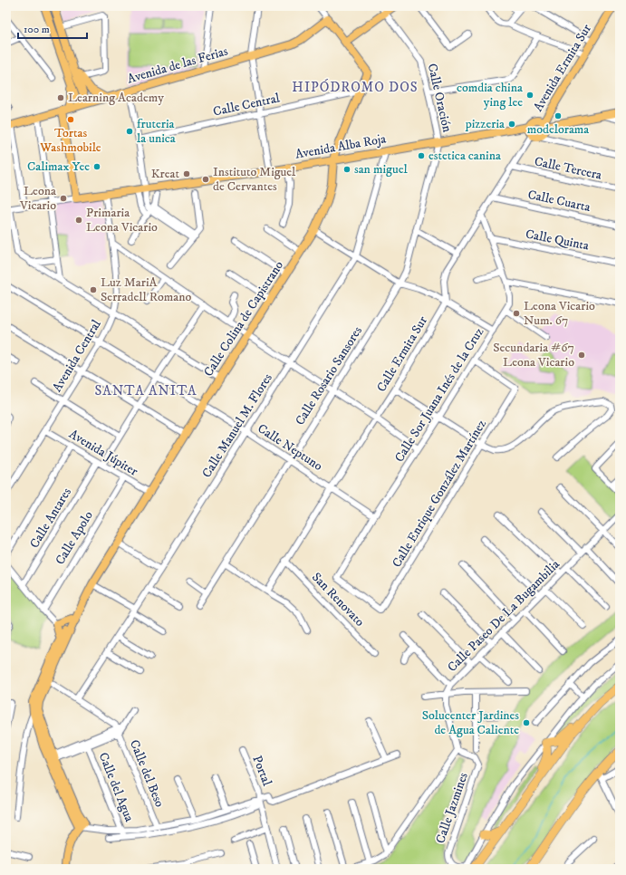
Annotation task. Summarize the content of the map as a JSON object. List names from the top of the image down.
{
  "streets": {
    "main road": [
      "Avenida de las Ferias",
      "Avenida Ermita Sur",
      "Avenida Alba Roja",
      "Calle Colina de Capistrano"
    ],
    "street": [
      "Calle Oración",
      "Calle Central",
      "Calle Tercera",
      "Calle Cuarta",
      "Calle Quinta",
      "Calle Ermita Sur",
      "Avenida Central",
      "Calle Rosario Sansores",
      "Calle Sor Juana Inés de la Cruz",
      "Calle Manuel M. Flores",
      "Calle Neptuno",
      "Avenida Júpiter",
      "Calle Enrique González Martínez",
      "Calle Antares",
      "Calle Apolo",
      "San Renovato",
      "Calle Paseo De La Bugambilia",
      "Portal",
      "Calle del Beso",
      "Calle del Agua",
      "Calle Jazmines"
    ]
  },
  "crossings": [
    ["Avenida Ermita Sur", "Avenida Alba Roja"],
    ["Calle Oración", "Avenida Alba Roja"],
    ["Calle Oración", "Calle Rosario Sansores"],
    ["Calle Central", "Calle Colina de Capistrano"],
    ["Avenida Alba Roja", "Calle Colina de Capistrano"],
    ["Avenida Alba Roja", "Avenida Central"],
    ["Avenida Alba Roja", "Calle Rosario Sansores"],
    ["Avenida Alba Roja", "Calle Manuel M. Flores"],
    ["Calle Quinta", "Calle Sor Juana Inés de la Cruz"],
    ["Calle Colina de Capistrano", "Calle Neptuno"],
    ["Calle Colina de Capistrano", "Avenida Júpiter"],
    ["Calle Ermita Sur", "Calle Neptuno"],
    ["Calle Ermita Sur", "San Renovato"],
    ["Avenida Central", "Calle Neptuno"],
    ["Avenida Central", "Avenida Júpiter"],
    ["Calle Rosario Sansores", "Calle Neptuno"],
    ["Calle Sor Juana Inés de la Cruz", "Calle Neptuno"],
    ["Calle Sor Juana Inés de la Cruz", "Calle Enrique González Martínez"],
    ["Calle Manuel M. Flores", "Calle Neptuno"],
    ["Avenida Júpiter", "Calle Antares"],
    ["Avenida Júpiter", "Calle Apolo"]
  ],
  "districts": ["HIPÓDROMO DOS", "SANTA ANITA"],
  "places": [
    "comdia china ying lee",
    "Learning Academy",
    "modelorama",
    "Tortas Washmobile",
    "pizzeria",
    "fruteria la unica",
    "estetica canina",
    "Calimax Yee",
    "san miguel",
    "Kreat",
    "Instituto Miguel de Cervantes",
    "Leona Vicario",
    "Primaria Leona Vicario",
    "Luz MariA Serradell Romano",
    "Leona Vicario Num. 67",
    "Secundaria #67 Leona Vicario",
    "Solucenter Jardines de Agua Caliente"
  ],
  "scale_bar": "100 m"
}
